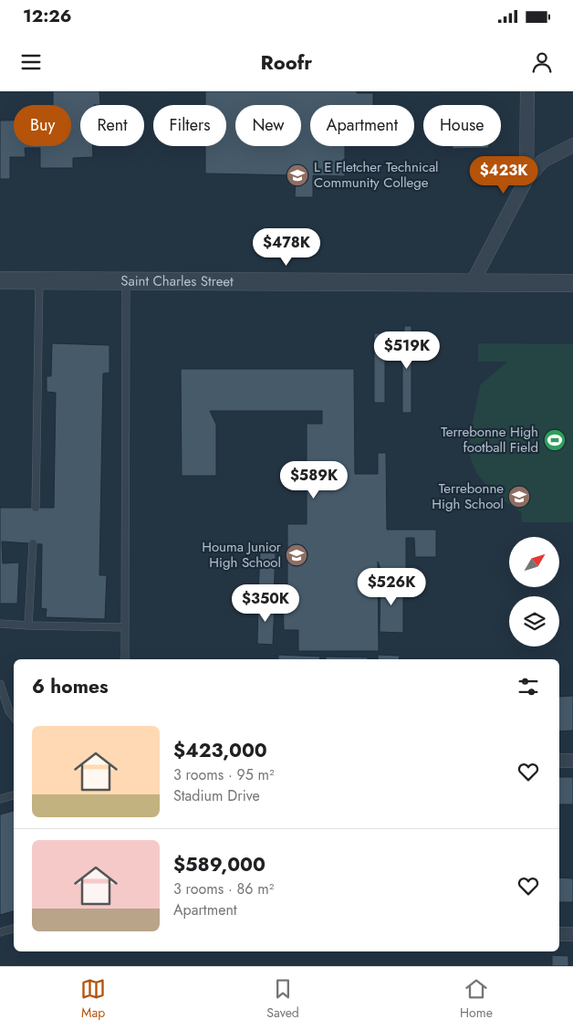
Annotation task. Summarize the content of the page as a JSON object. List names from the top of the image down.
{
  "streets": {
    "street": ["Saint Charles Street"]
  },
  "places": {
    "school or university": ["L E Fletcher Technical Community College", "Terrebonne High School", "Houma Junior High School"],
    "sports": ["Terrebonne High football Field"]
  },
  "north": "top right",
  "page": {
    "status": "12:26",
    "header": "Roofr",
    "chip": [
      "Buy",
      "Rent",
      "Filters",
      "New",
      "Apartment",
      "House"
    ],
    "price": [
      "$423K",
      "$478K",
      "$519K",
      "$589K",
      "$526K",
      "$350K"
    ],
    "heading": "6 homes",
    "list": [
      {
        "name": "$423,000",
        "note": "3 rooms · 95 m² · Stadium Drive"
      },
      {
        "name": "$589,000",
        "note": "3 rooms · 86 m² · Apartment"
      }
    ],
    "tabs": ["Map", "Saved", "Home"]
  }
}
